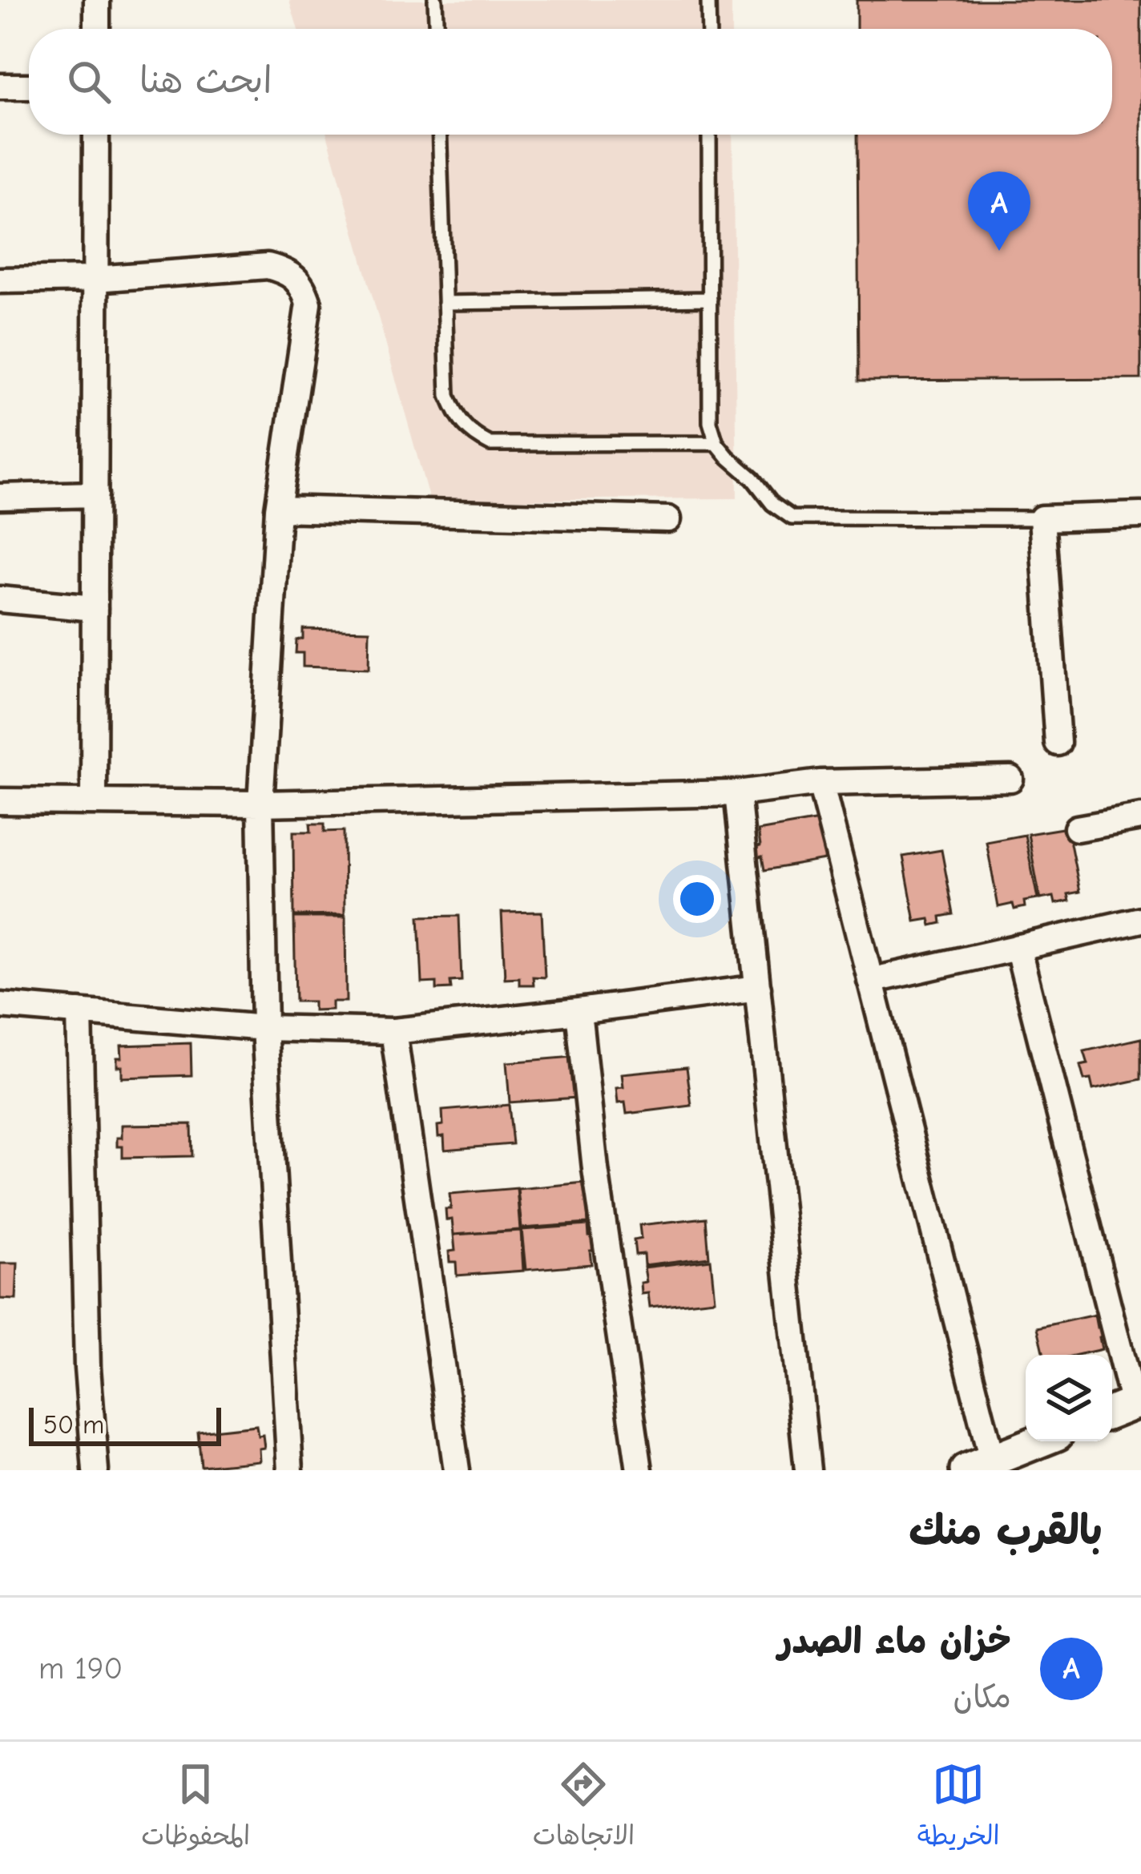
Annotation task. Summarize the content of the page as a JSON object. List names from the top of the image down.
{
  "scale_bar": "50 m",
  "page": {
    "search": "ابحث هنا",
    "pins": "A",
    "scale": "50 m",
    "heading": "بالقرب منك",
    "list": [
      {
        "mark": "A",
        "name": "خزان ماء الصدر",
        "note": "مكان",
        "value": "190 m"
      }
    ],
    "nav": ["الخريطة", "الاتجاهات", "المحفوظات"]
  }
}
